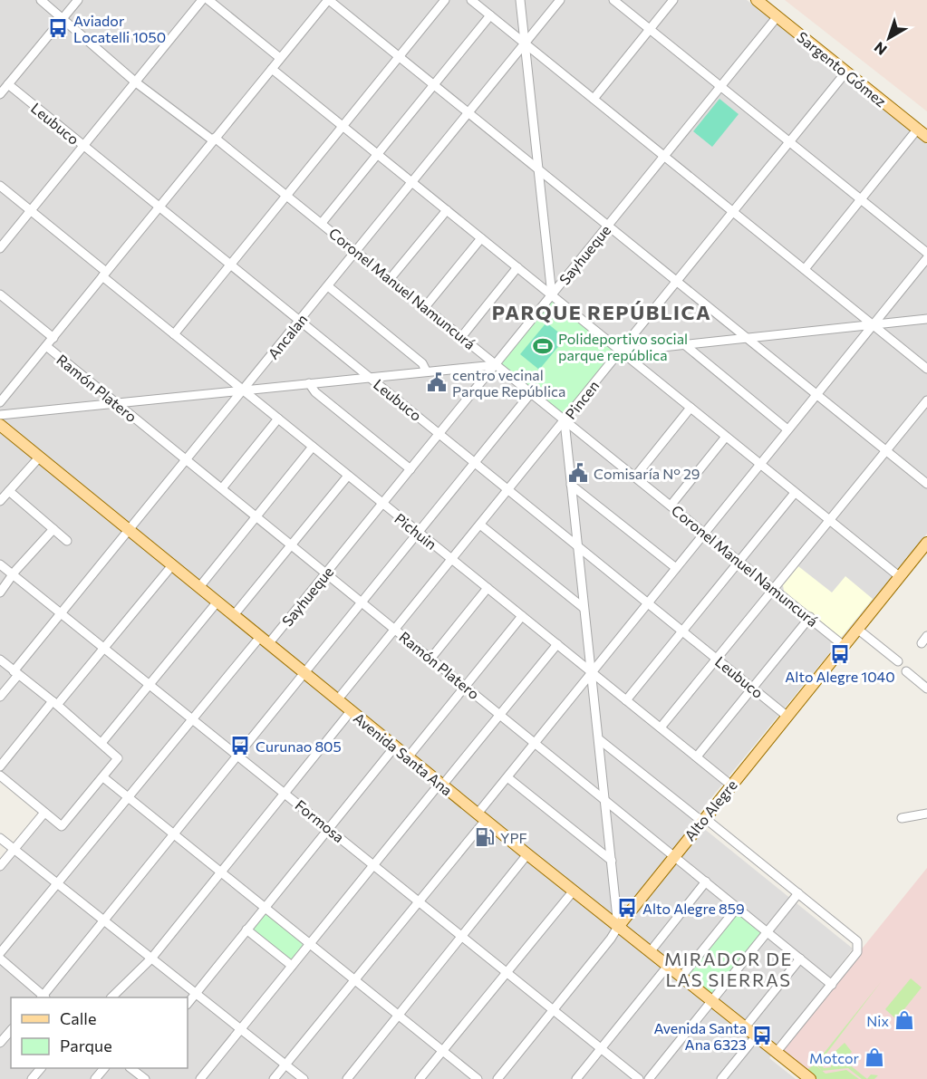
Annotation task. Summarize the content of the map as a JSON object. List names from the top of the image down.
{
  "streets": {
    "main road": ["Sargento Gómez", "Avenida Santa Ana", "Alto Alegre"],
    "street": [
      "Leubuco",
      "Sayhueque",
      "Coronel Manuel Namuncurá",
      "Ancalan",
      "Ramón Platero",
      "Pincen",
      "Pichuin",
      "Formosa"
    ]
  },
  "crossings": [
    ["Sargento Gómez", "Sayhueque"],
    ["Sargento Gómez", "Pincen"],
    ["Leubuco", "Sayhueque"],
    ["Leubuco", "Ancalan"],
    ["Leubuco", "Pincen"],
    ["Leubuco", "Alto Alegre"],
    ["Sayhueque", "Coronel Manuel Namuncurá"],
    ["Sayhueque", "Ramón Platero"],
    ["Sayhueque", "Pichuin"],
    ["Sayhueque", "Avenida Santa Ana"],
    ["Sayhueque", "Formosa"],
    ["Coronel Manuel Namuncurá", "Ancalan"],
    ["Coronel Manuel Namuncurá", "Pincen"],
    ["Coronel Manuel Namuncurá", "Alto Alegre"],
    ["Ancalan", "Ramón Platero"],
    ["Ancalan", "Pichuin"],
    ["Ancalan", "Avenida Santa Ana"],
    ["Ancalan", "Formosa"],
    ["Ramón Platero", "Pincen"],
    ["Ramón Platero", "Alto Alegre"],
    ["Pincen", "Pichuin"],
    ["Pincen", "Avenida Santa Ana"],
    ["Pichuin", "Alto Alegre"],
    ["Avenida Santa Ana", "Alto Alegre"],
    ["Alto Alegre", "Formosa"]
  ],
  "districts": ["PARQUE REPÚBLICA", "MIRADOR DE LAS SIERRAS"],
  "places": {
    "bus stop": [
      "Aviador Locatelli 1050",
      "Alto Alegre 1040",
      "Curunao 805",
      "Alto Alegre 859",
      "Avenida Santa Ana 6323"
    ],
    "sports": ["Polideportivo social parque república"],
    "public building": ["centro vecinal Parque República", "Comisaría N° 29"],
    "fuel station": ["YPF"],
    "shop": ["Nix", "Motcor"]
  },
  "legend": ["Calle", "Parque"],
  "north": "bottom left"
}
